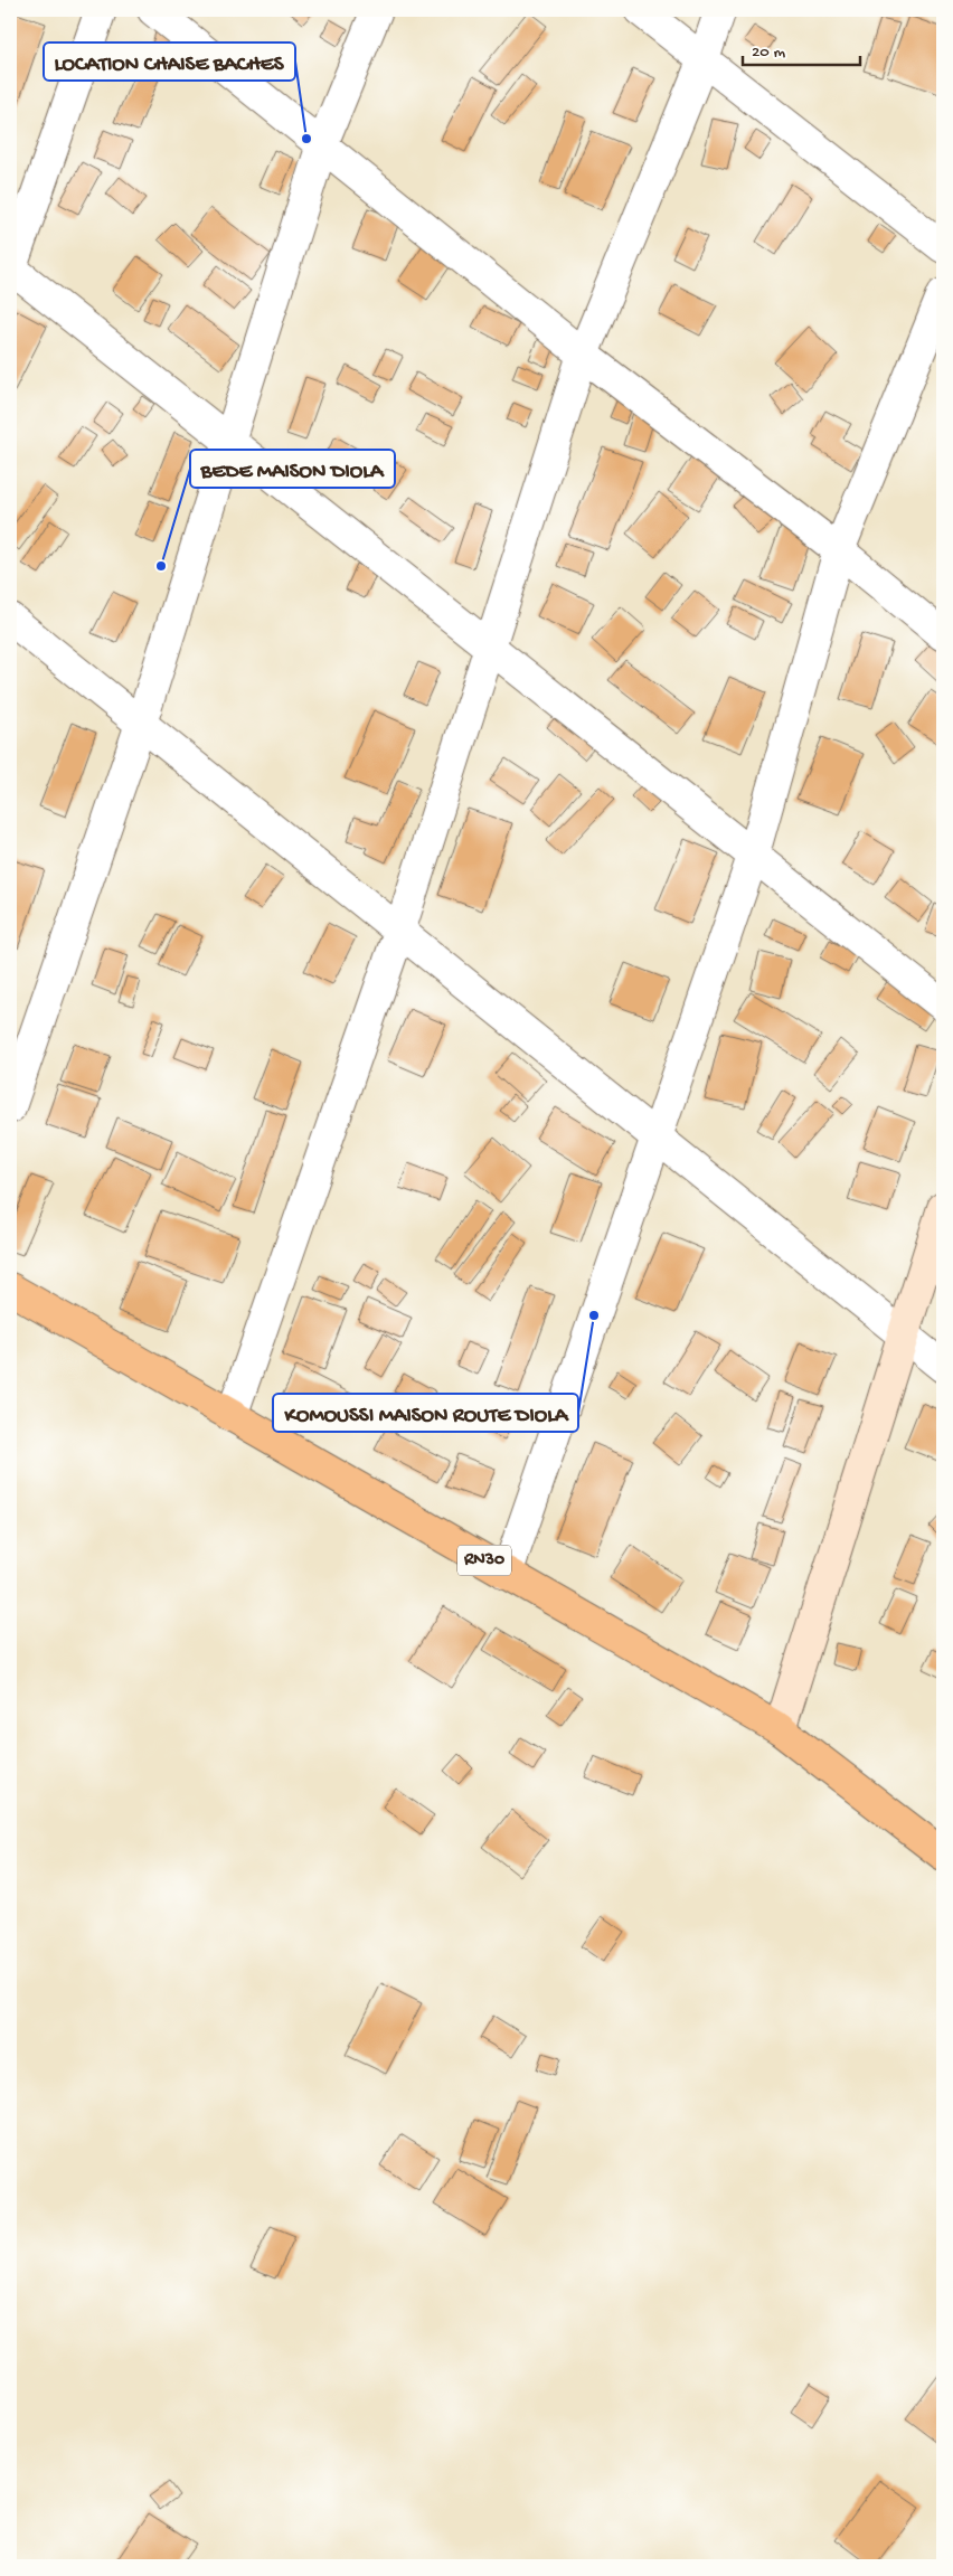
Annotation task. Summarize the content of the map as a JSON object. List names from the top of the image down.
{
  "streets": {
    "main road": ["RN30"]
  },
  "places": ["LOCATION CHAISE BACHES", "BEDE MAISON DIOLA", "KOMOUSSI MAISON ROUTE DIOLA"],
  "scale_bar": "20 m"
}
